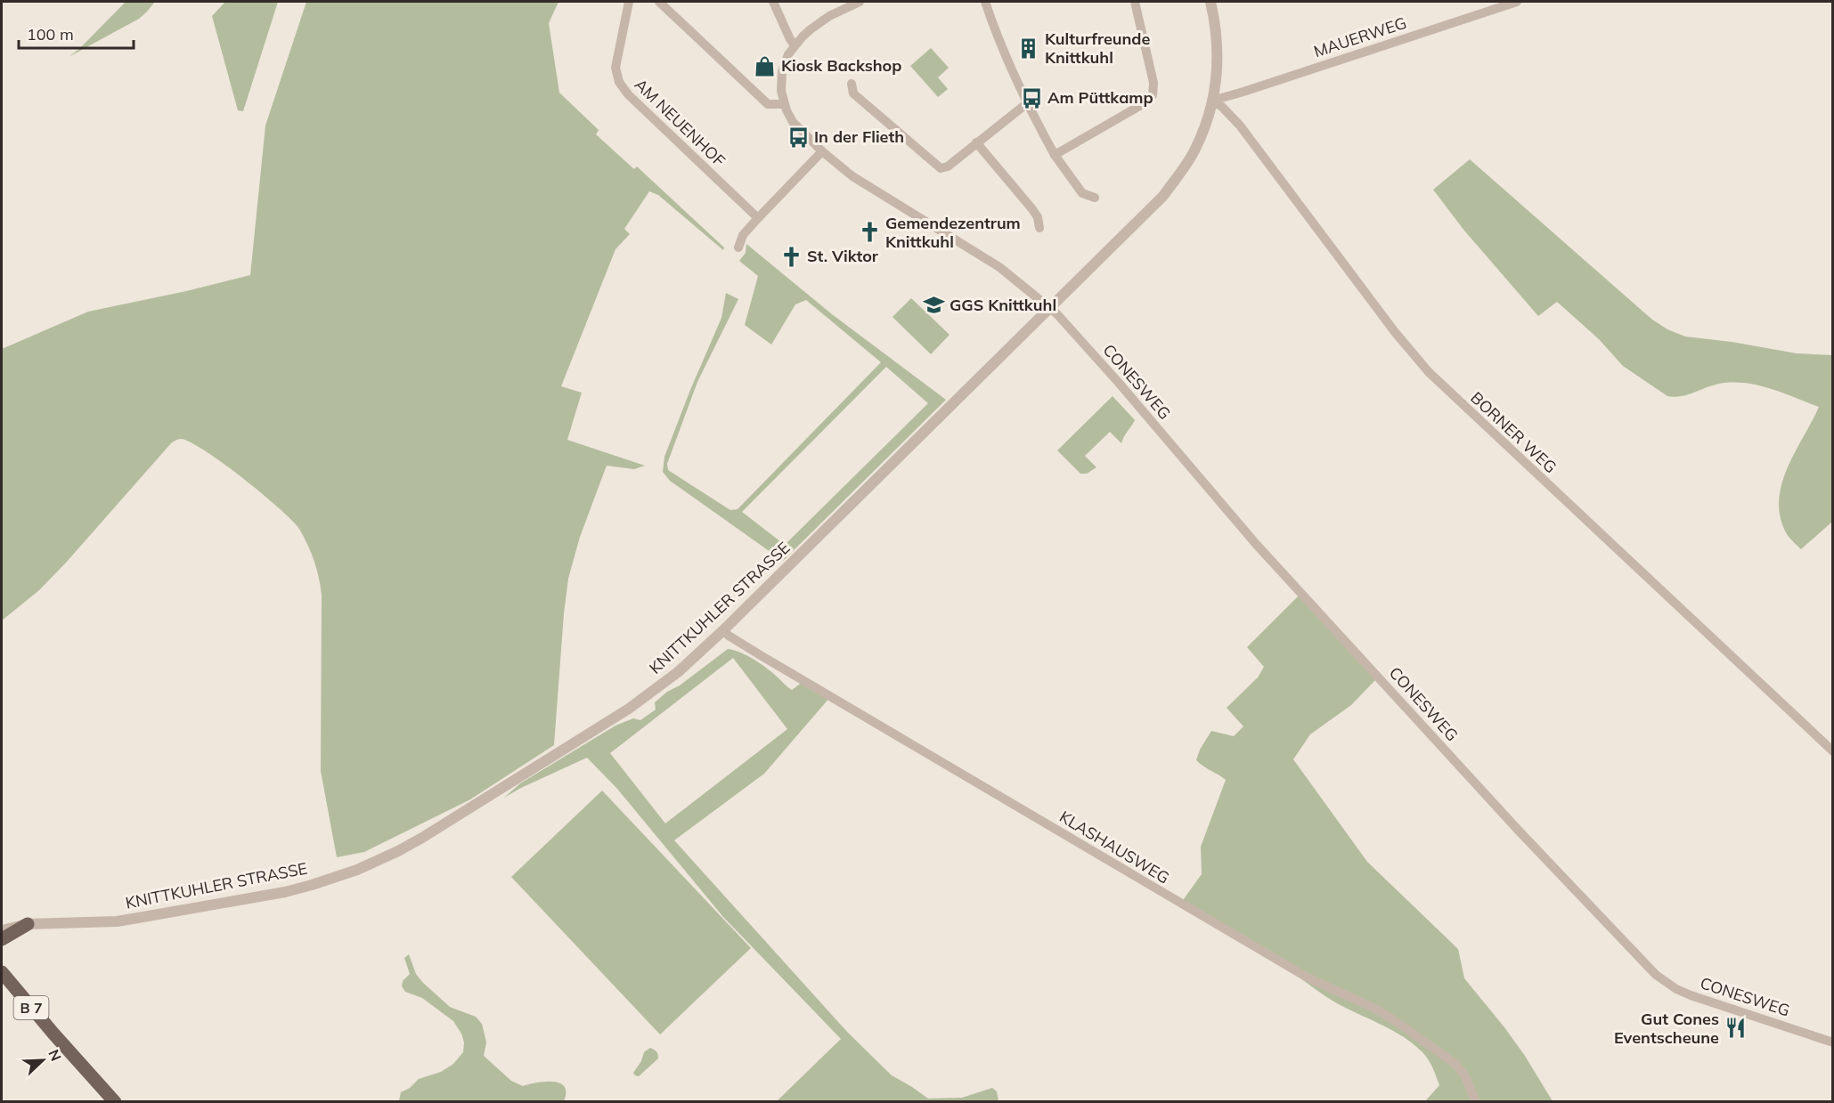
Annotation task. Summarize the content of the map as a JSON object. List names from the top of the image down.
{
  "streets": {
    "main road": ["B 7"],
    "street": [
      "MAUERWEG",
      "AM NEUENHOF",
      "CONESWEG",
      "BORNER WEG",
      "KNITTKUHLER STRASSE",
      "KLASHAUSWEG"
    ]
  },
  "crossings": [
    ["MAUERWEG", "BORNER WEG"],
    ["MAUERWEG", "KNITTKUHLER STRASSE"],
    ["CONESWEG", "KNITTKUHLER STRASSE"],
    ["BORNER WEG", "KNITTKUHLER STRASSE"],
    ["KNITTKUHLER STRASSE", "KLASHAUSWEG"]
  ],
  "places": {
    "building": ["Kulturfreunde Knittkuhl"],
    "shop": ["Kiosk Backshop"],
    "bus stop": ["Am Püttkamp", "In der Flieth"],
    "church": ["Gemendezentrum Knittkuhl", "St. Viktor"],
    "school or university": ["GGS Knittkuhl"],
    "restaurant": ["Gut Cones Eventscheune"]
  },
  "scale_bar": "100 m",
  "north": "top right"
}
